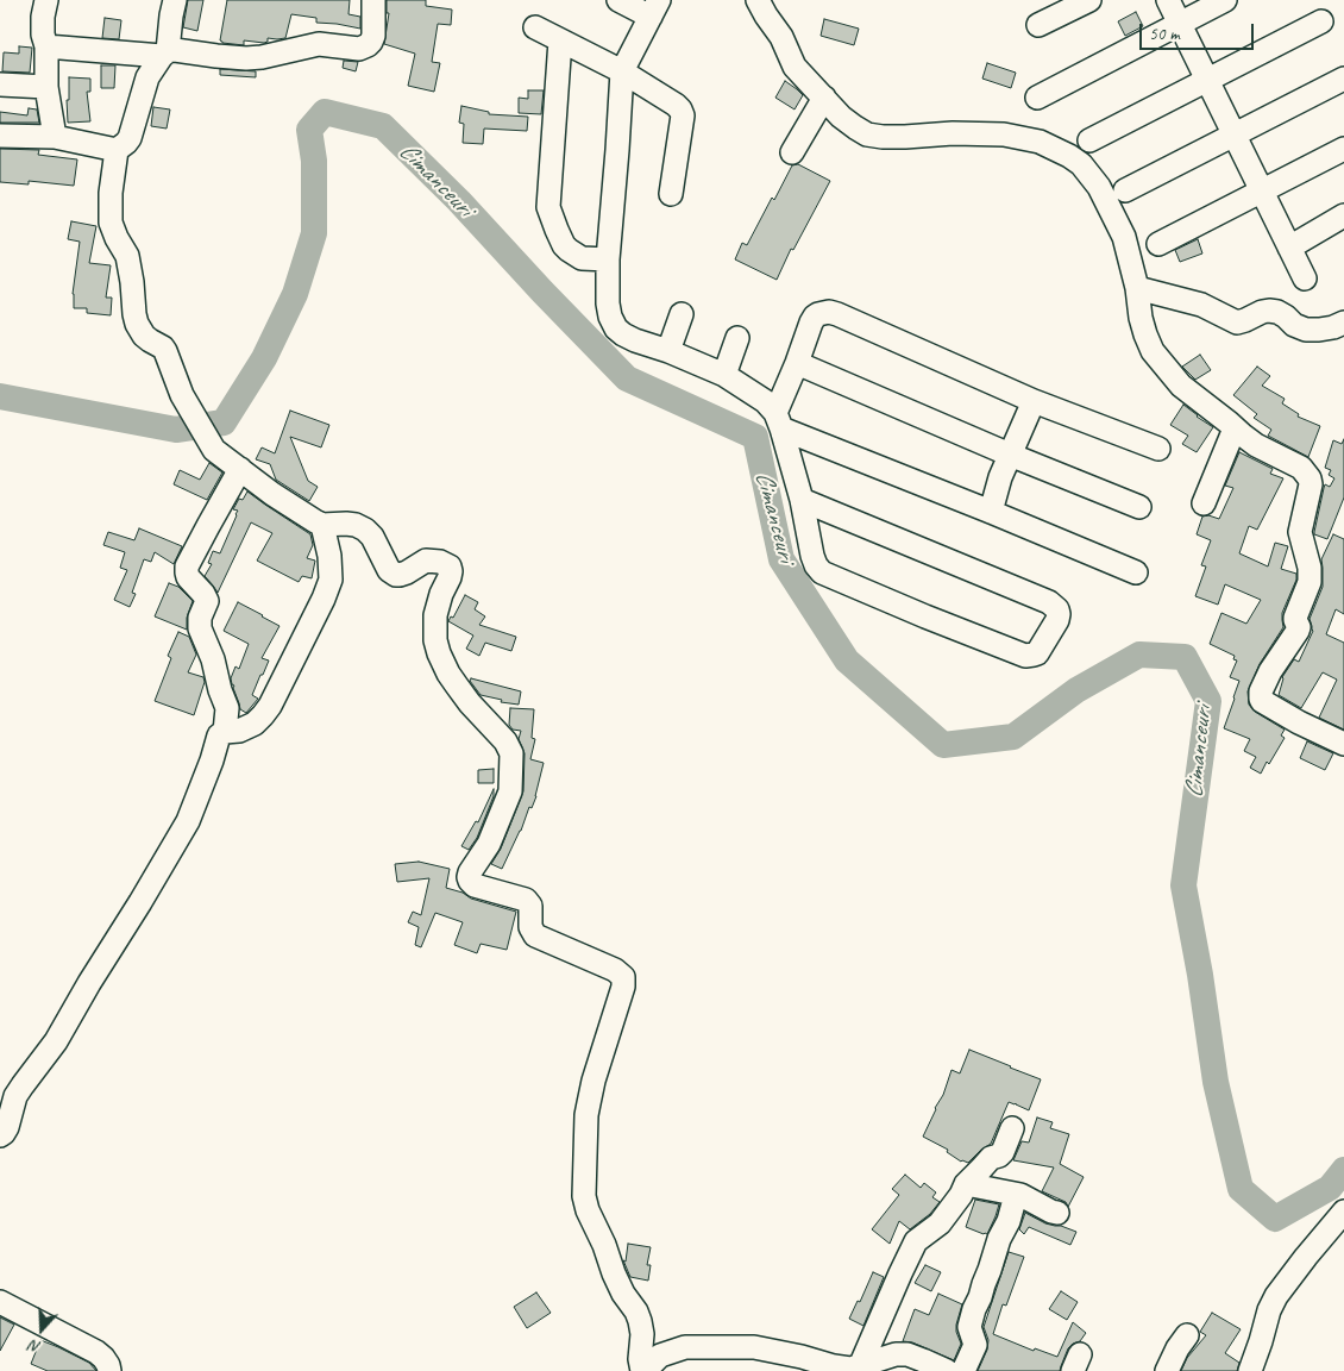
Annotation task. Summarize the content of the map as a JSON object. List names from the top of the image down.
{
  "water": ["Cimanceuri"],
  "scale_bar": "50 m",
  "north": "bottom"
}
